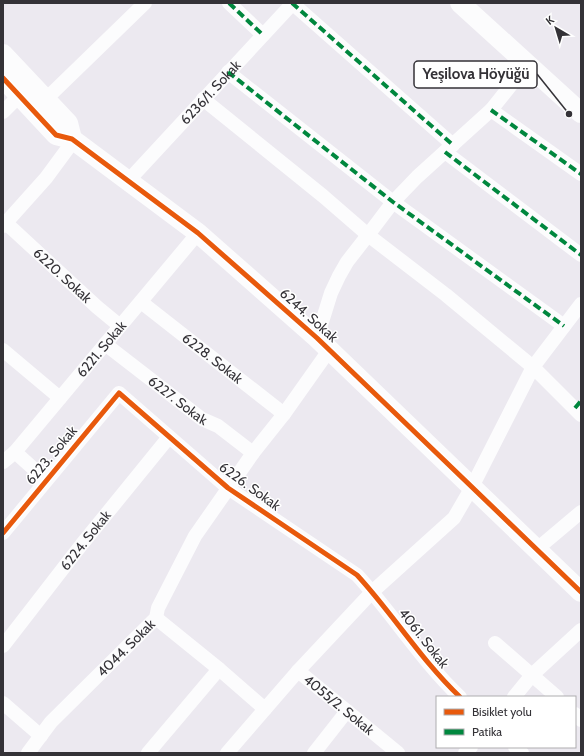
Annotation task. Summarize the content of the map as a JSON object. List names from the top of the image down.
{
  "streets": {
    "street": [
      "6236/1. Sokak",
      "6220. Sokak",
      "6244. Sokak",
      "6221. Sokak",
      "6228. Sokak",
      "6227. Sokak",
      "6223. Sokak",
      "6226. Sokak",
      "6224. Sokak",
      "4061. Sokak",
      "4044. Sokak",
      "4055/2. Sokak"
    ]
  },
  "crossings": [
    ["6236/1. Sokak", "6244. Sokak"],
    ["6220. Sokak", "6221. Sokak"],
    ["6244. Sokak", "6221. Sokak"],
    ["6244. Sokak", "4044. Sokak"],
    ["6221. Sokak", "6228. Sokak"],
    ["6221. Sokak", "6227. Sokak"],
    ["6228. Sokak", "4044. Sokak"],
    ["6227. Sokak", "4044. Sokak"],
    ["6223. Sokak", "6226. Sokak"],
    ["6226. Sokak", "6224. Sokak"],
    ["6226. Sokak", "4061. Sokak"],
    ["6226. Sokak", "4044. Sokak"]
  ],
  "places": ["Yeşilova Höyüğü"],
  "legend": ["Bisiklet yolu", "Patika"],
  "north": "top left"
}
